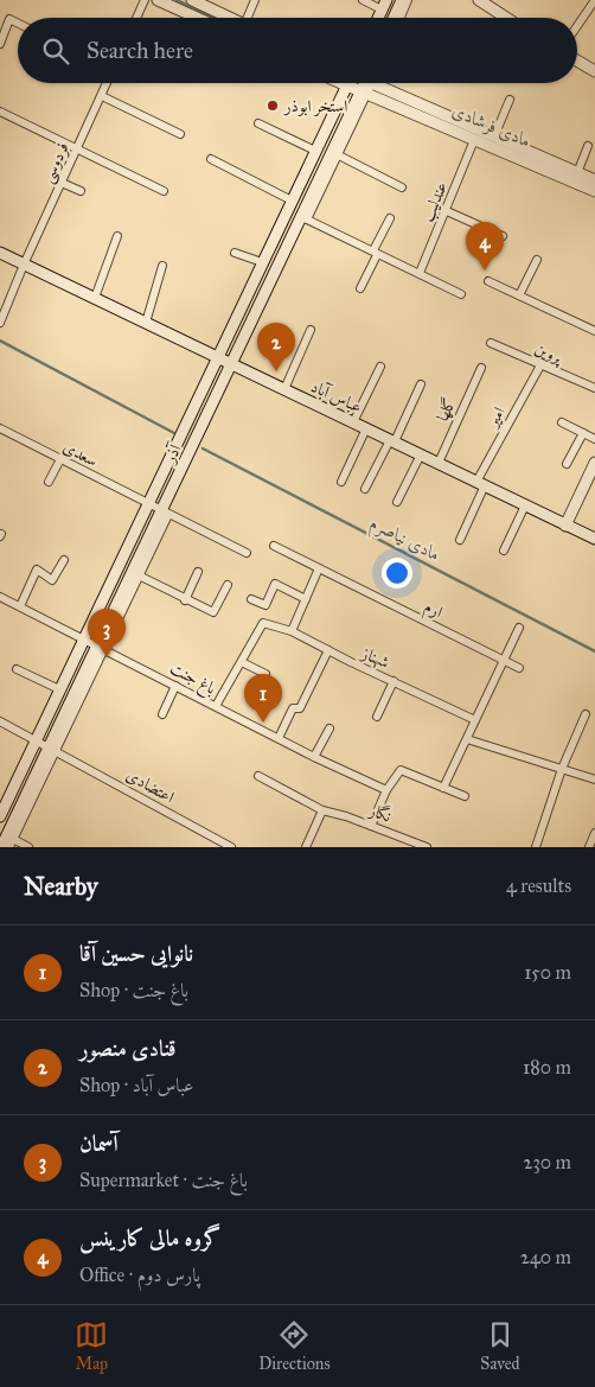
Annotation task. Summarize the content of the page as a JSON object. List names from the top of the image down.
{
  "streets": {
    "main road": ["عباس آباد", "آذر"],
    "street": [
      "فردوسی",
      "عندلیب",
      "پروین",
      "گلها",
      "امیر",
      "سعدی",
      "ارم",
      "شهناز",
      "باغ جنت",
      "اعتضادی",
      "نگار"
    ]
  },
  "crossings": [
    ["فردوسی", "عباس آباد"],
    ["پروین", "امیر"],
    ["عباس آباد", "گلها"],
    ["عباس آباد", "امیر"],
    ["عباس آباد", "آذر"],
    ["سعدی", "آذر"],
    ["آذر", "باغ جنت"],
    ["آذر", "اعتضادی"]
  ],
  "water": ["مادی فرشادی", "مادی نیاصرم"],
  "places": ["استخر ابوذر"],
  "page": {
    "search": "Search here",
    "pins": [
      "4",
      "2",
      "3",
      "1"
    ],
    "heading": ["Nearby", "4 results"],
    "list": [
      {
        "mark": "1",
        "name": "نانوایی حسین آقا",
        "note": "Shop · باغ جنت",
        "value": "150 m"
      },
      {
        "mark": "2",
        "name": "قنادی منصور",
        "note": "Shop · عباس آباد",
        "value": "180 m"
      },
      {
        "mark": "3",
        "name": "آسمان",
        "note": "Supermarket · باغ جنت",
        "value": "230 m"
      },
      {
        "mark": "4",
        "name": "گروه مالی کارینس",
        "note": "Office · پارس دوم",
        "value": "240 m"
      }
    ],
    "nav": ["Map", "Directions", "Saved"]
  }
}
